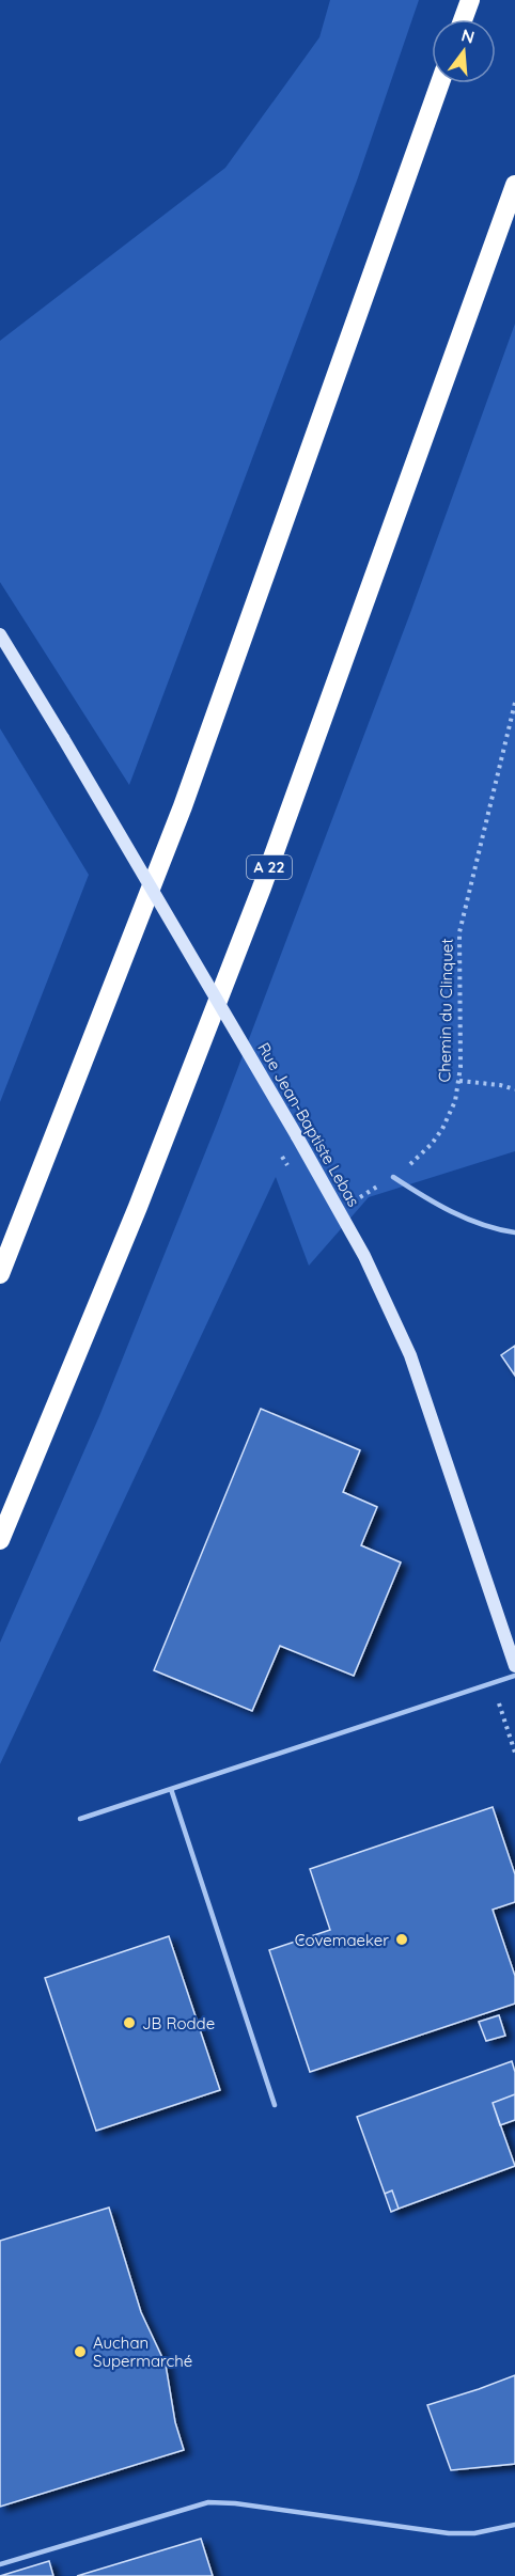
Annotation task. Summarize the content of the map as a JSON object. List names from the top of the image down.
{
  "streets": {
    "highway": ["A 22"],
    "main road": ["Rue Jean-Baptiste Lebas"],
    "path": ["Chemin du Clinquet"]
  },
  "places": ["Covemaeker", "JB Rodde", "Auchan Supermarché"],
  "north": "top"
}
